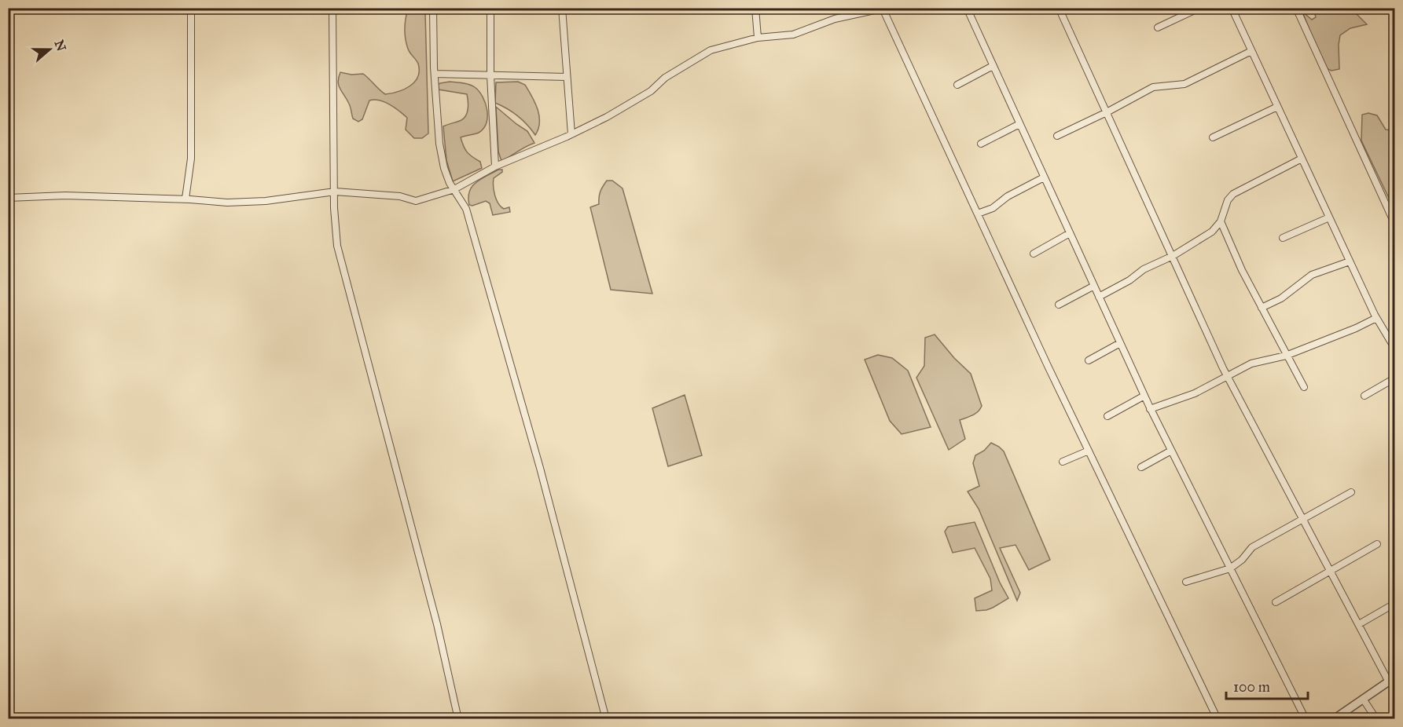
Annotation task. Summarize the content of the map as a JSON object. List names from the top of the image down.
{
  "scale_bar": "100 m",
  "north": "right"
}
